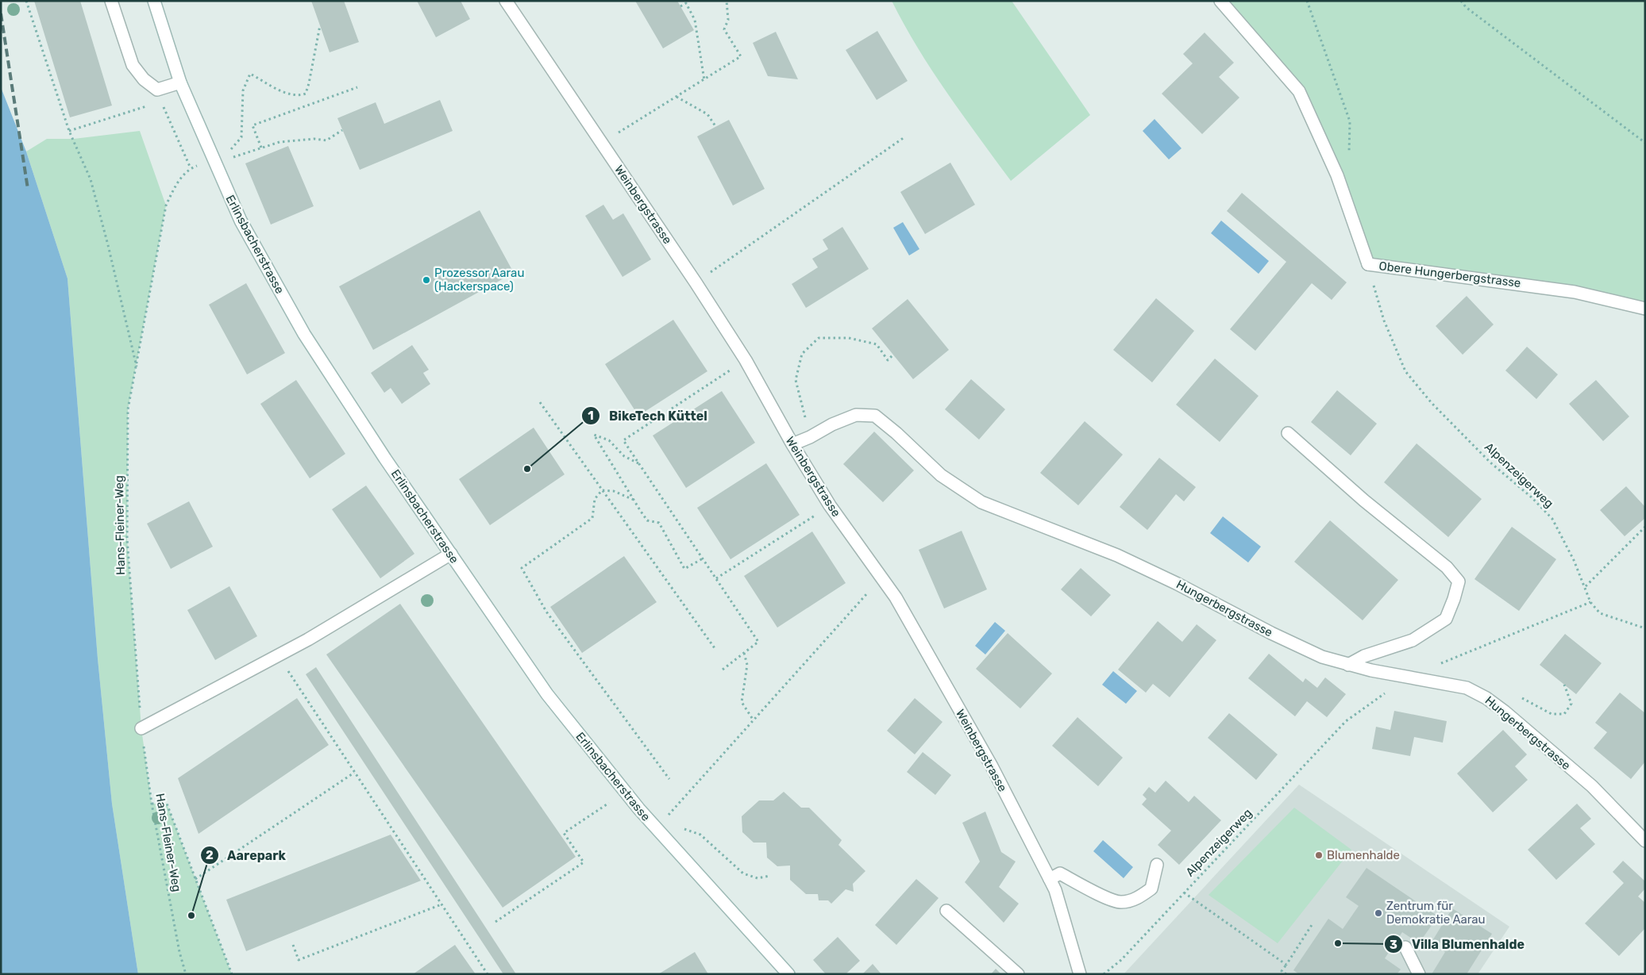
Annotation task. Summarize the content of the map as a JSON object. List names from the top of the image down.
{
  "streets": {
    "street": [
      "Weinbergstrasse",
      "Erlinsbacherstrasse",
      "Obere Hungerbergstrasse",
      "Hungerbergstrasse"
    ],
    "path": ["Alpenzeigerweg", "Hans-Fleiner-Weg"]
  },
  "crossings": [
    ["Weinbergstrasse", "Hungerbergstrasse"],
    ["Obere Hungerbergstrasse", "Alpenzeigerweg"]
  ],
  "places": [
    "Prozessor Aarau (Hackerspace)",
    "BikeTech Küttel",
    "Blumenhalde",
    "Zentrum für Demokratie Aarau",
    "Aarepark",
    "Villa Blumenhalde"
  ]
}
